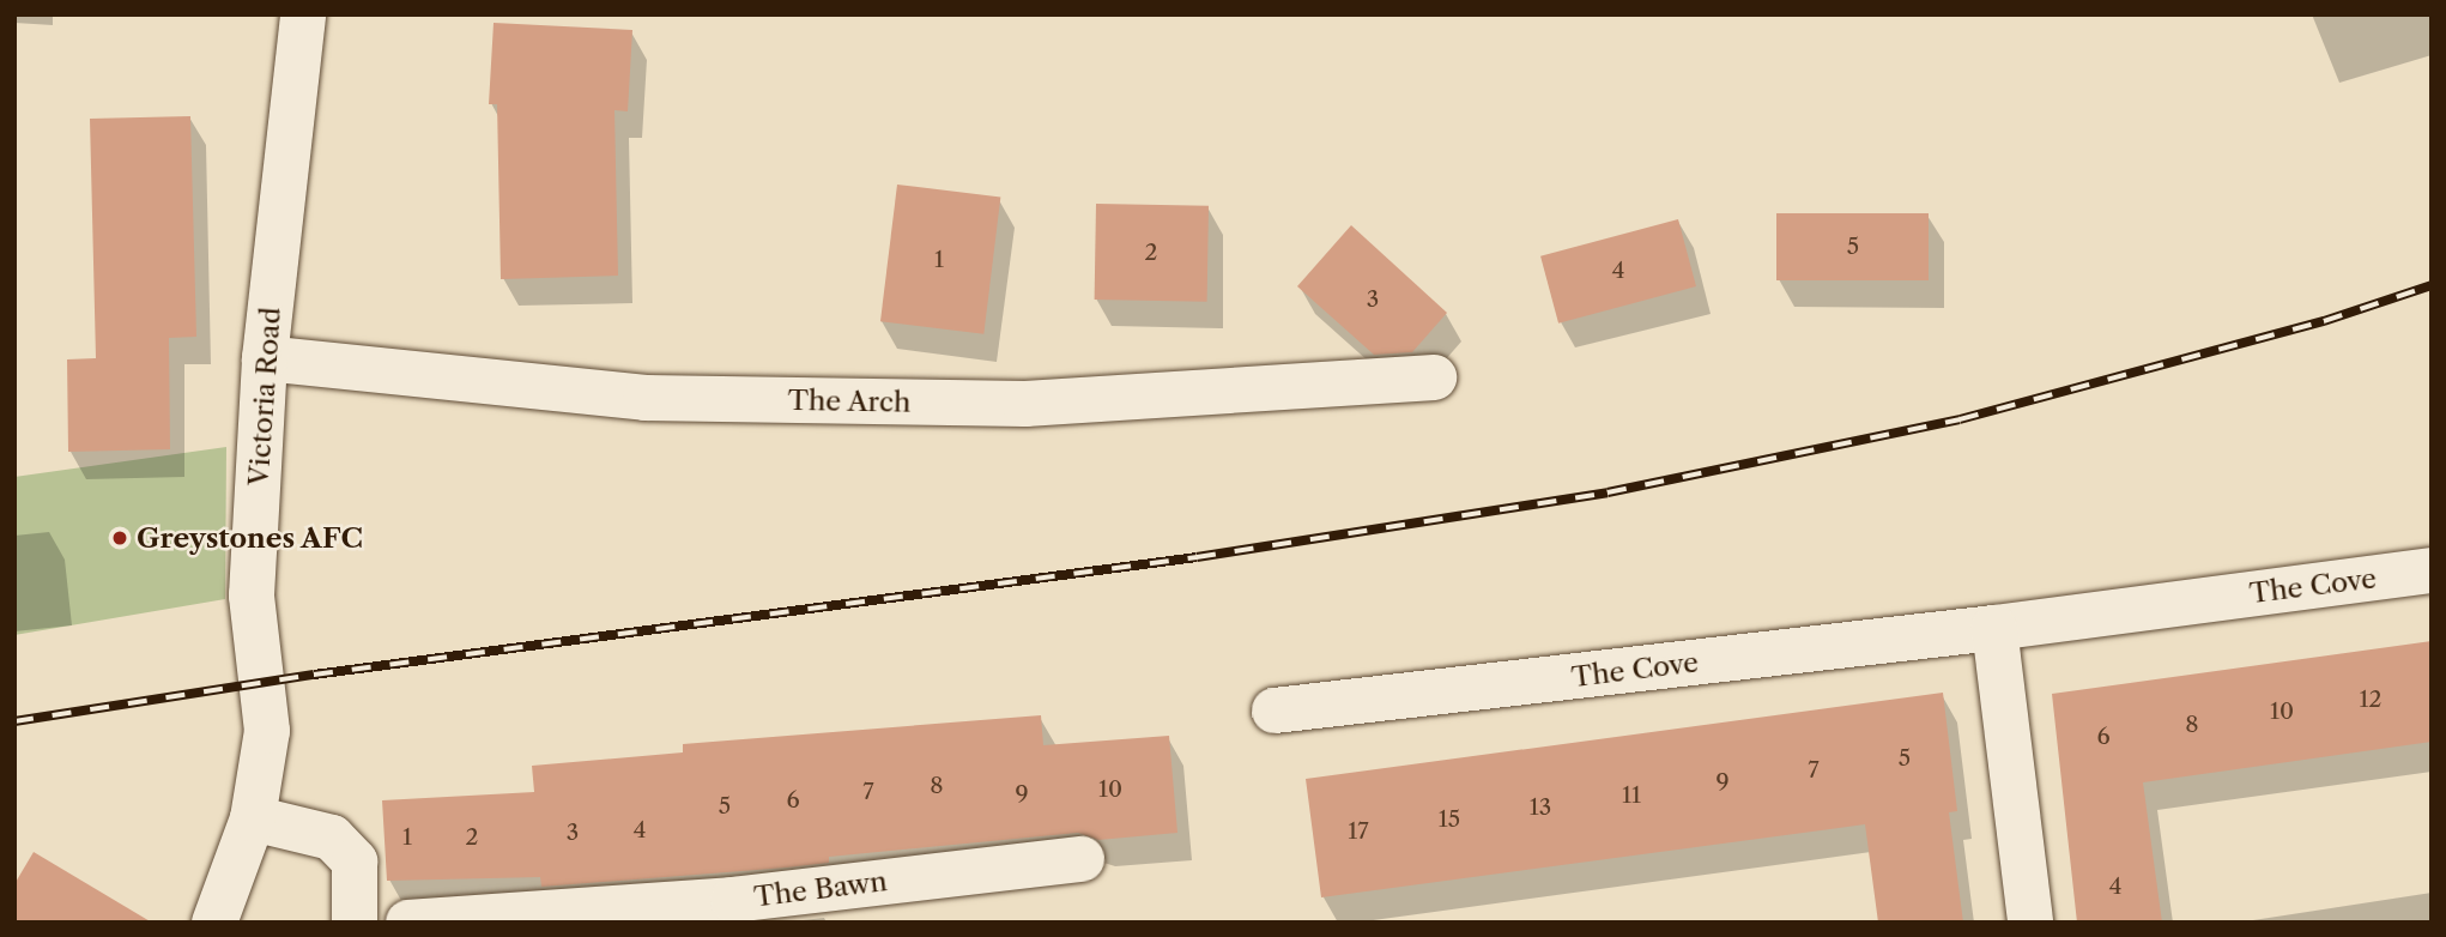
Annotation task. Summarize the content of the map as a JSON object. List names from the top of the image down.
{
  "streets": {
    "street": [
      "Victoria Road",
      "The Arch",
      "The Cove",
      "The Bawn"
    ]
  },
  "crossings": [
    ["Victoria Road", "The Arch"]
  ],
  "places": ["Greystones AFC"],
  "house_numbers": [
    "5",
    "2",
    "1",
    "4",
    "3",
    "12",
    "10",
    "8",
    "6",
    "5",
    "7",
    "9",
    "8",
    "10",
    "7",
    "9",
    "11",
    "6",
    "5",
    "13",
    "15",
    "4",
    "17",
    "3",
    "1",
    "2",
    "4"
  ]
}
